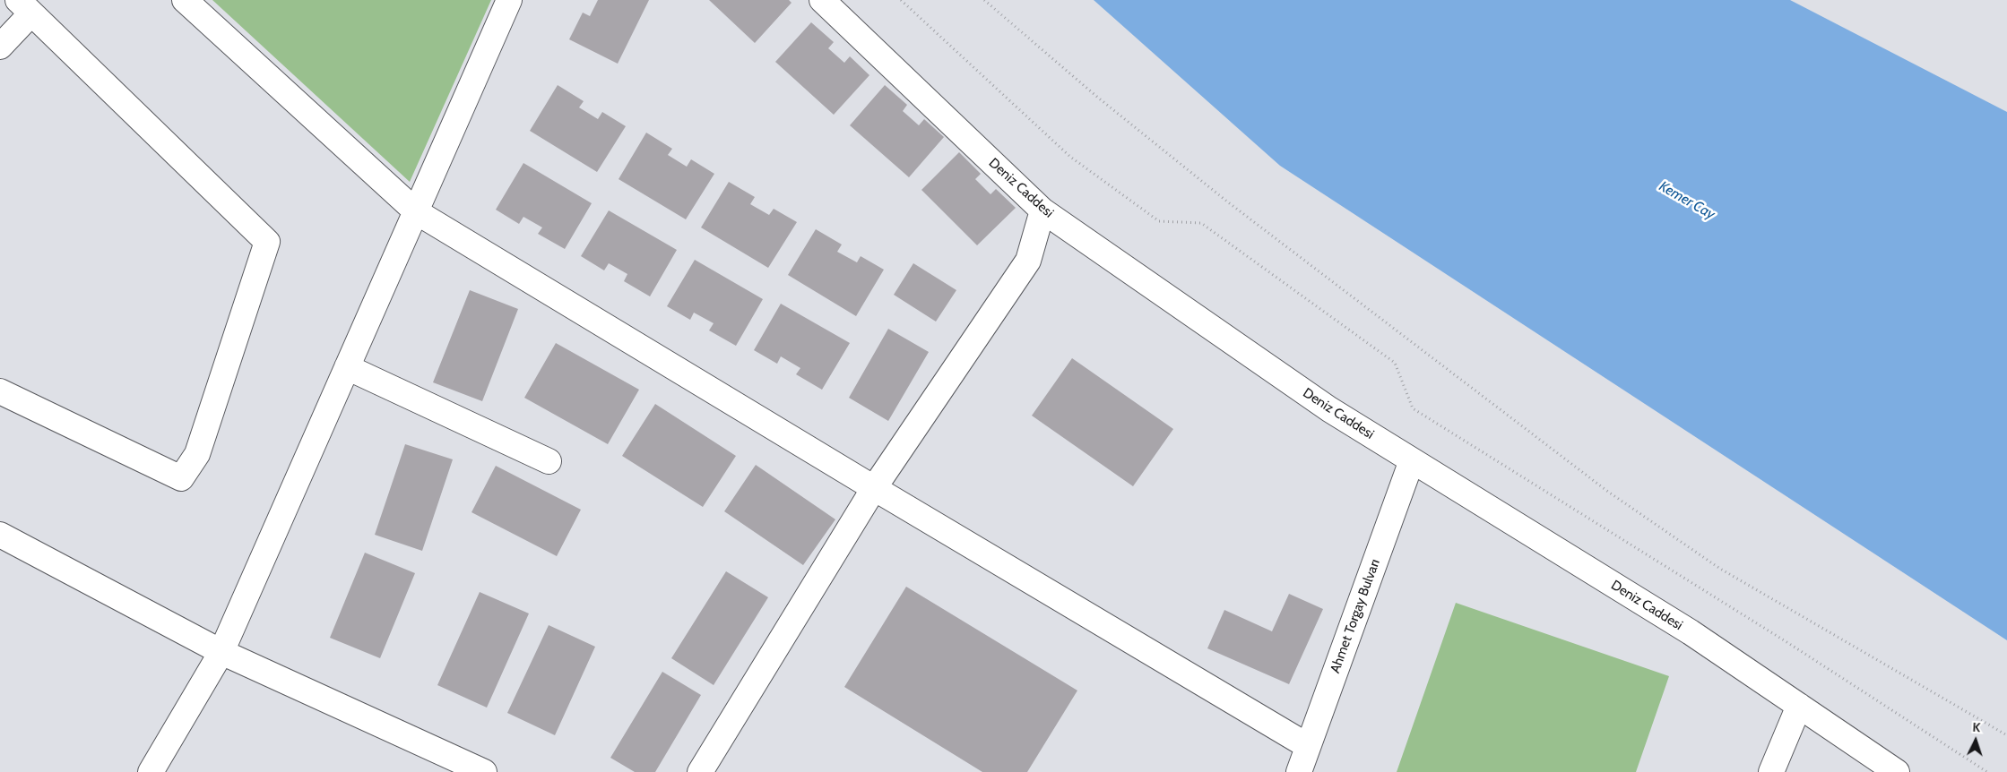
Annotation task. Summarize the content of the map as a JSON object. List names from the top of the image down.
{
  "streets": {
    "street": ["Deniz Caddesi", "Ahmet Torgay Bulvarı"]
  },
  "crossings": [
    ["Deniz Caddesi", "Ahmet Torgay Bulvarı"]
  ],
  "water": ["Kemer Cay"],
  "north": "top"
}
